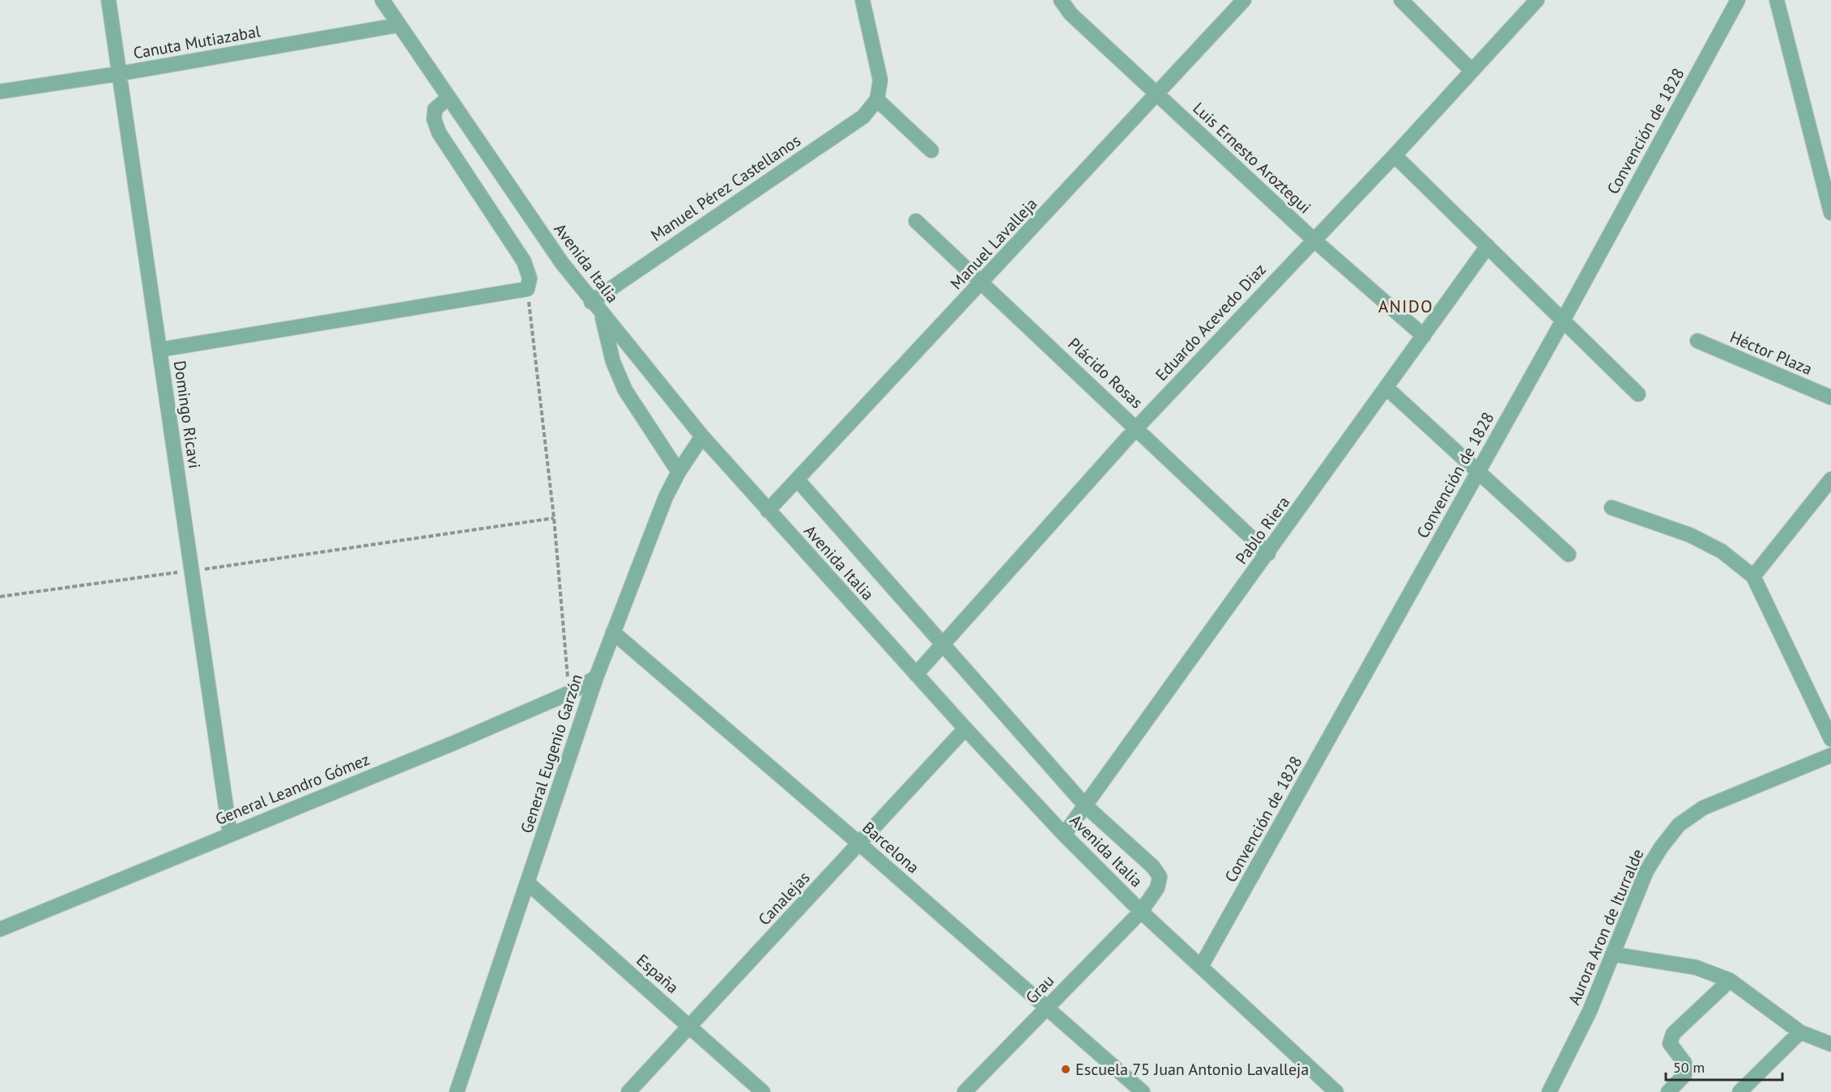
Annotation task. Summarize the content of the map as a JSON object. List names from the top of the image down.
{
  "streets": {
    "street": [
      "Canuta Mutiazabal",
      "Convención de 1828",
      "Luis Ernesto Aroztegui",
      "Manuel Pérez Castellanos",
      "Manuel Lavalleja",
      "Avenida Italia",
      "Eduardo Acevedo Diaz",
      "Héctor Plaza",
      "Plácido Rosas",
      "Domingo Ricavi",
      "Pablo Riera",
      "General Eugenio Garzón",
      "General Leandro Gómez",
      "Barcelona",
      "Canalejas",
      "Aurora Aron de Iturralde",
      "España",
      "Grau"
    ]
  },
  "crossings": [
    ["Canuta Mutiazabal", "Avenida Italia"],
    ["Canuta Mutiazabal", "Domingo Ricavi"],
    ["Convención de 1828", "Avenida Italia"],
    ["Luis Ernesto Aroztegui", "Manuel Lavalleja"],
    ["Luis Ernesto Aroztegui", "Eduardo Acevedo Diaz"],
    ["Luis Ernesto Aroztegui", "Pablo Riera"],
    ["Manuel Pérez Castellanos", "Avenida Italia"],
    ["Manuel Lavalleja", "Avenida Italia"],
    ["Manuel Lavalleja", "Plácido Rosas"],
    ["Avenida Italia", "Eduardo Acevedo Diaz"],
    ["Avenida Italia", "Pablo Riera"],
    ["Avenida Italia", "General Eugenio Garzón"],
    ["Avenida Italia", "Canalejas"],
    ["Avenida Italia", "Grau"],
    ["Eduardo Acevedo Diaz", "Plácido Rosas"],
    ["Plácido Rosas", "Pablo Riera"],
    ["Domingo Ricavi", "General Leandro Gómez"],
    ["Pablo Riera", "Grau"],
    ["General Eugenio Garzón", "General Leandro Gómez"],
    ["General Eugenio Garzón", "Barcelona"],
    ["General Eugenio Garzón", "España"],
    ["Barcelona", "Canalejas"],
    ["Barcelona", "Grau"],
    ["Canalejas", "España"]
  ],
  "districts": ["ANIDO"],
  "places": ["Escuela 75 Juan Antonio Lavalleja"],
  "scale_bar": "50 m"
}
